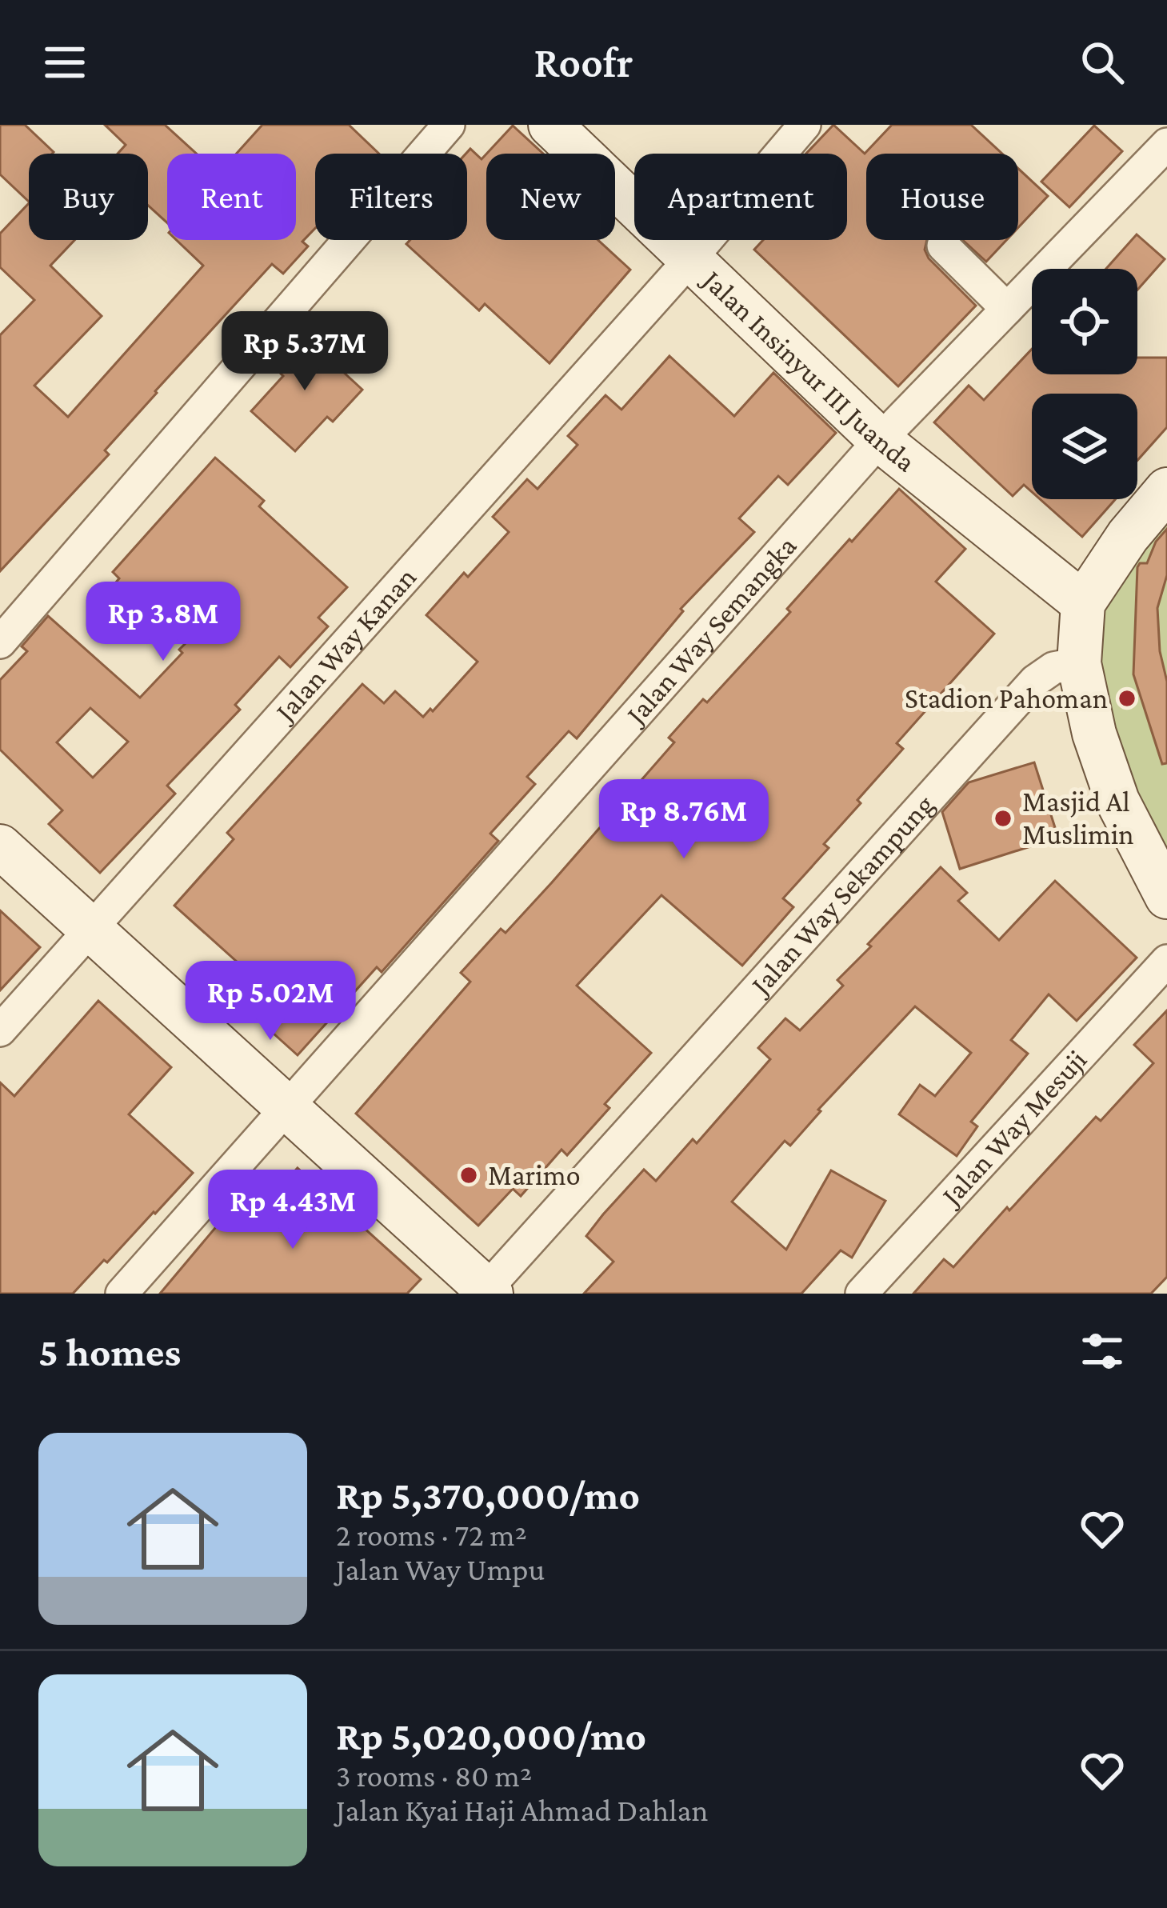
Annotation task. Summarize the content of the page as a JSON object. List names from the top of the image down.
{
  "streets": {
    "main road": ["Jalan Insinyur III Juanda"],
    "street": [
      "Jalan Way Semangka",
      "Jalan Way Kanan",
      "Jalan Way Sekampung",
      "Jalan Way Mesuji"
    ]
  },
  "crossings": [
    ["Jalan Insinyur III Juanda", "Jalan Way Semangka"],
    ["Jalan Insinyur III Juanda", "Jalan Way Kanan"]
  ],
  "places": ["Stadion Pahoman", "Masjid Al Muslimin", "Marimo"],
  "page": {
    "header": "Roofr",
    "chip": [
      "Buy",
      "Rent",
      "Filters",
      "New",
      "Apartment",
      "House"
    ],
    "price": [
      "Rp 5.37M",
      "Rp 3.8M",
      "Rp 8.76M",
      "Rp 5.02M",
      "Rp 4.43M"
    ],
    "heading": "5 homes",
    "list": [
      {
        "name": "Rp 5,370,000/mo",
        "note": "2 rooms · 72 m² · Jalan Way Umpu"
      },
      {
        "name": "Rp 5,020,000/mo",
        "note": "3 rooms · 80 m² · Jalan Kyai Haji Ahmad Dahlan"
      }
    ]
  }
}
